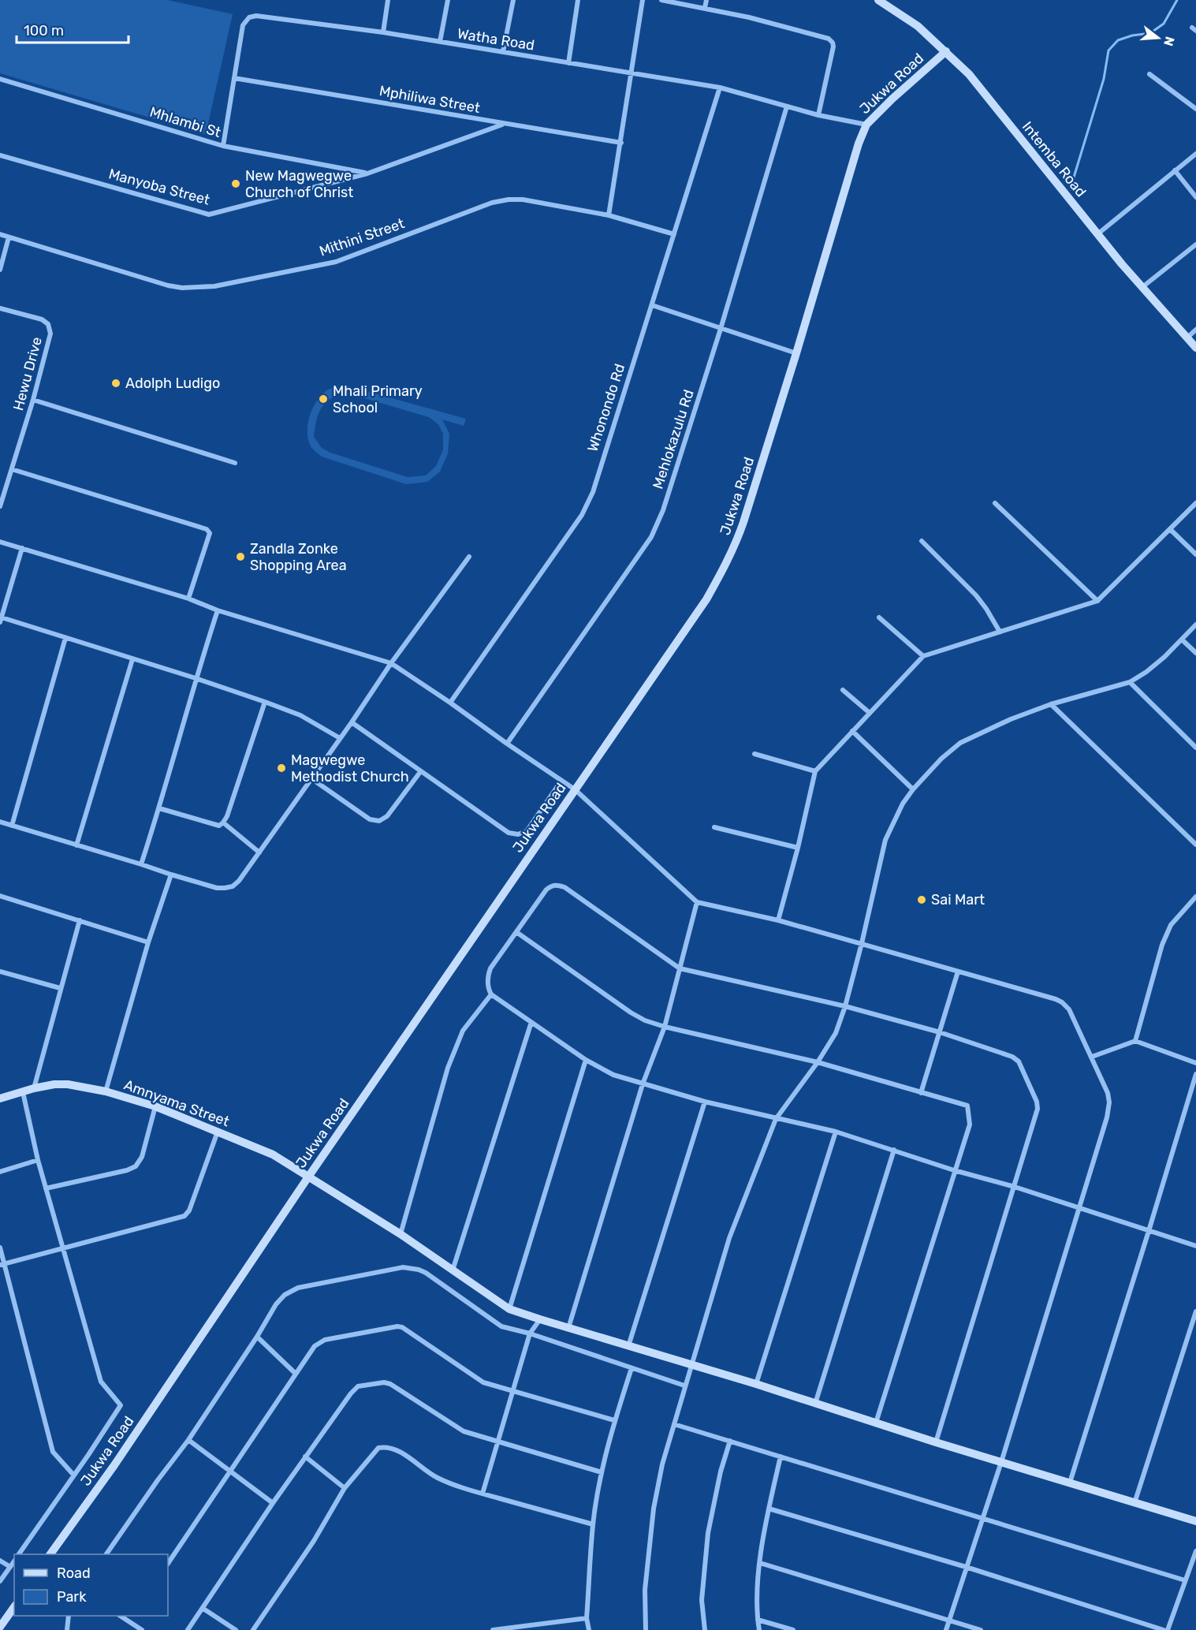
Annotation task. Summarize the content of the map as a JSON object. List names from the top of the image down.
{
  "streets": {
    "street": [
      "Watha Road",
      "Jukwa Road",
      "Mphiliwa Street",
      "Mhlambi St",
      "Intemba Road",
      "Manyoba Street",
      "Mithini Street",
      "Hewu Drive",
      "Whonondo Rd",
      "Mehlokazulu Rd",
      "Amnyama Street"
    ]
  },
  "crossings": [
    ["Watha Road", "Jukwa Road"],
    ["Watha Road", "Mphiliwa Street"],
    ["Watha Road", "Mhlambi St"],
    ["Watha Road", "Whonondo Rd"],
    ["Watha Road", "Mehlokazulu Rd"],
    ["Jukwa Road", "Intemba Road"],
    ["Jukwa Road", "Amnyama Street"],
    ["Mphiliwa Street", "Manyoba Street"],
    ["Mhlambi St", "Manyoba Street"],
    ["Mithini Street", "Whonondo Rd"]
  ],
  "places": [
    "New Magwegwe Church of Christ",
    "Adolph Ludigo",
    "Mhali Primary School",
    "Zandla Zonke Shopping Area",
    "Magwegwe Methodist Church",
    "Sai Mart"
  ],
  "legend": ["Road", "Park"],
  "scale_bar": "100 m",
  "north": "right"
}
